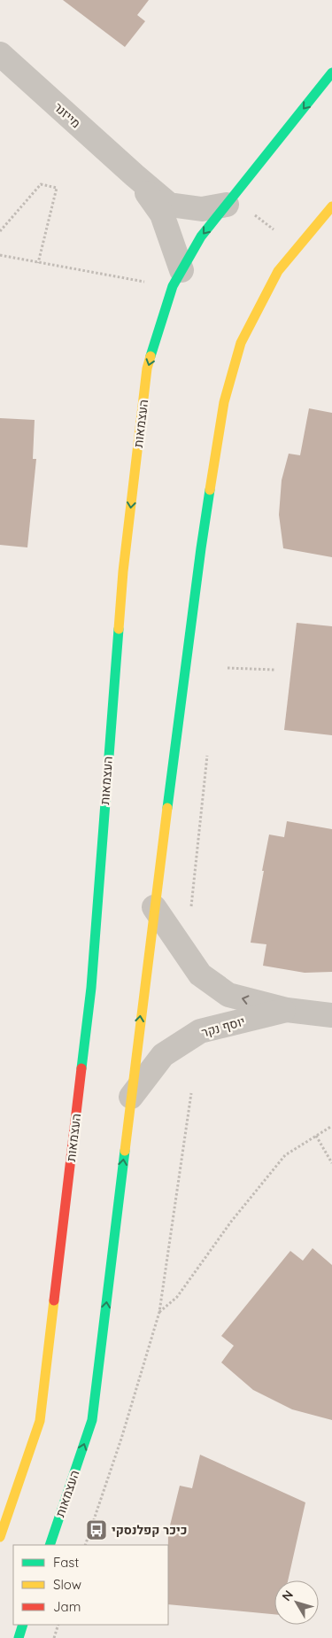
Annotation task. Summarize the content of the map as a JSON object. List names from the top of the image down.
{
  "streets": {
    "main road": ["העצמאות"],
    "street": ["מייזנר", "יוסף נקר"]
  },
  "crossings": [
    ["מייזנר", "העצמאות"],
    ["העצמאות", "יוסף נקר"]
  ],
  "one_way": ["יוסף נקר"],
  "places": {
    "bus stop": ["כיכר קפלנסקי"]
  },
  "legend": ["Fast", "Slow", "Jam"],
  "north": "top left"
}
